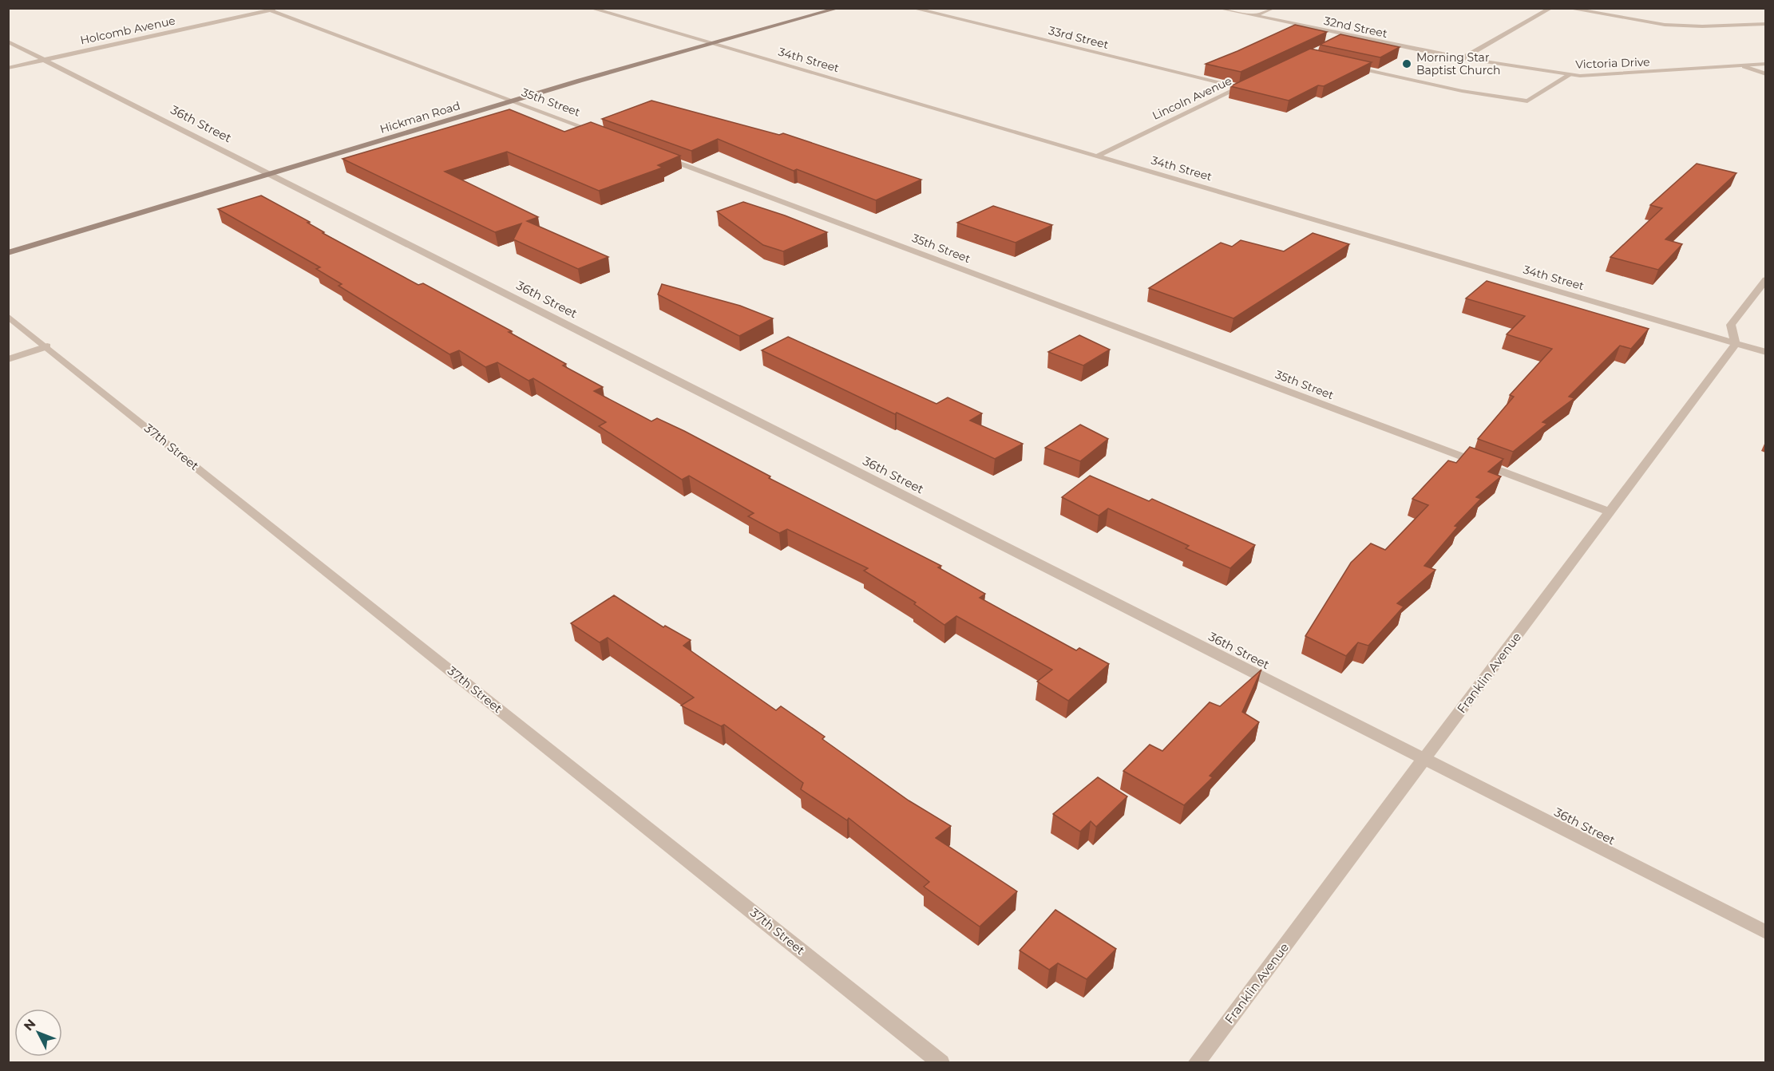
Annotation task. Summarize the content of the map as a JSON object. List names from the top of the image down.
{
  "streets": {
    "main road": ["Hickman Road"],
    "street": [
      "32nd Street",
      "Holcomb Avenue",
      "33rd Street",
      "34th Street",
      "Victoria Drive",
      "Lincoln Avenue",
      "35th Street",
      "36th Street",
      "37th Street",
      "Franklin Avenue"
    ]
  },
  "crossings": [
    ["32nd Street", "Victoria Drive"],
    ["Holcomb Avenue", "35th Street"],
    ["Holcomb Avenue", "36th Street"],
    ["33rd Street", "Lincoln Avenue"],
    ["34th Street", "Lincoln Avenue"],
    ["34th Street", "Hickman Road"],
    ["34th Street", "Franklin Avenue"],
    ["35th Street", "Hickman Road"],
    ["35th Street", "Franklin Avenue"],
    ["Hickman Road", "36th Street"],
    ["36th Street", "Franklin Avenue"]
  ],
  "places": ["Morning Star Baptist Church"],
  "north": "top left"
}
